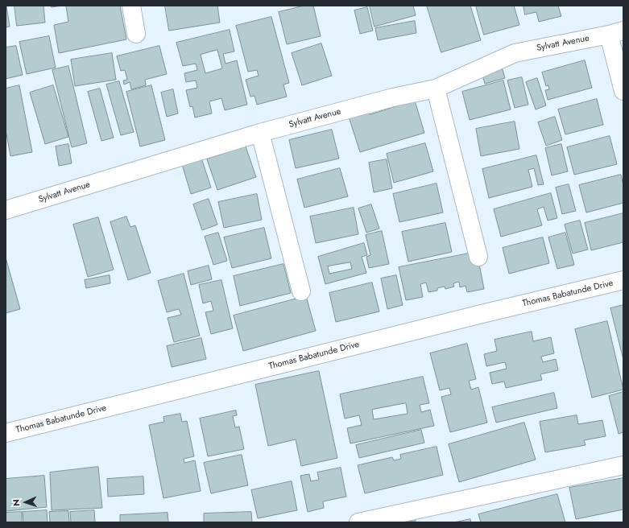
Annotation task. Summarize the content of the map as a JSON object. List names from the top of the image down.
{
  "streets": {
    "street": ["Sylvatt Avenue", "Thomas Babatunde Drive"]
  },
  "north": "left"
}
